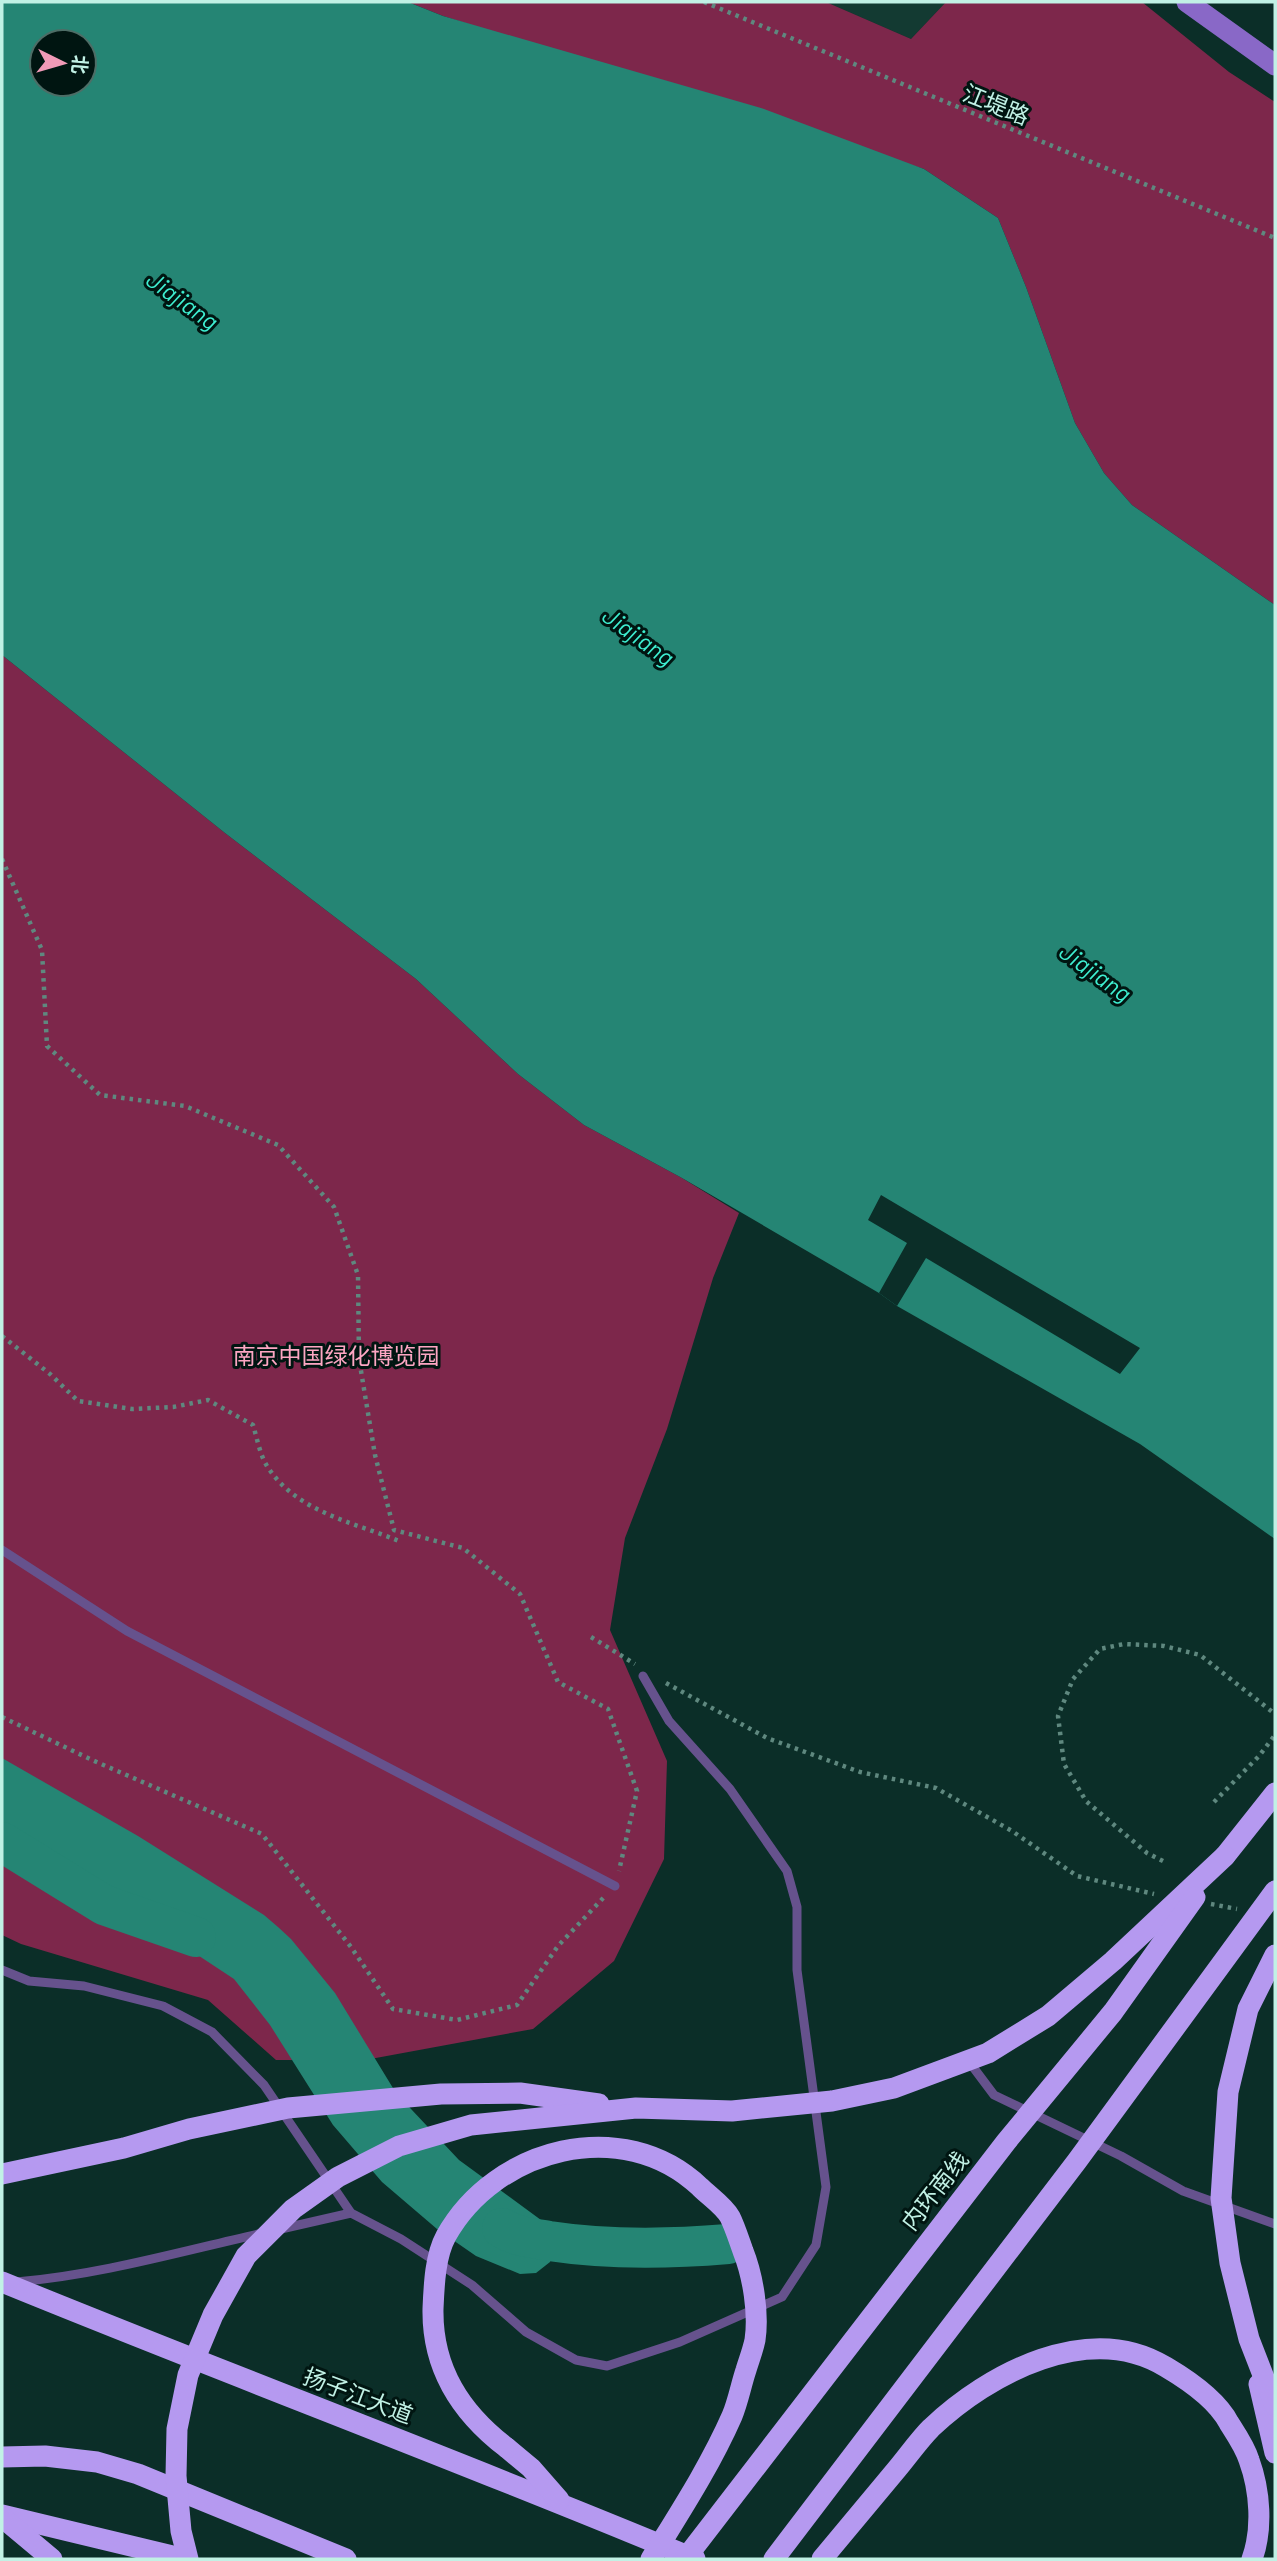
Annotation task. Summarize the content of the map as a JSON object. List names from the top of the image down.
{
  "streets": {
    "highway": ["内环南线", "扬子江大道"],
    "path": ["江堤路"]
  },
  "water": ["Jiajiang"],
  "parks": ["南京中国绿化博览园"],
  "north": "right"
}
